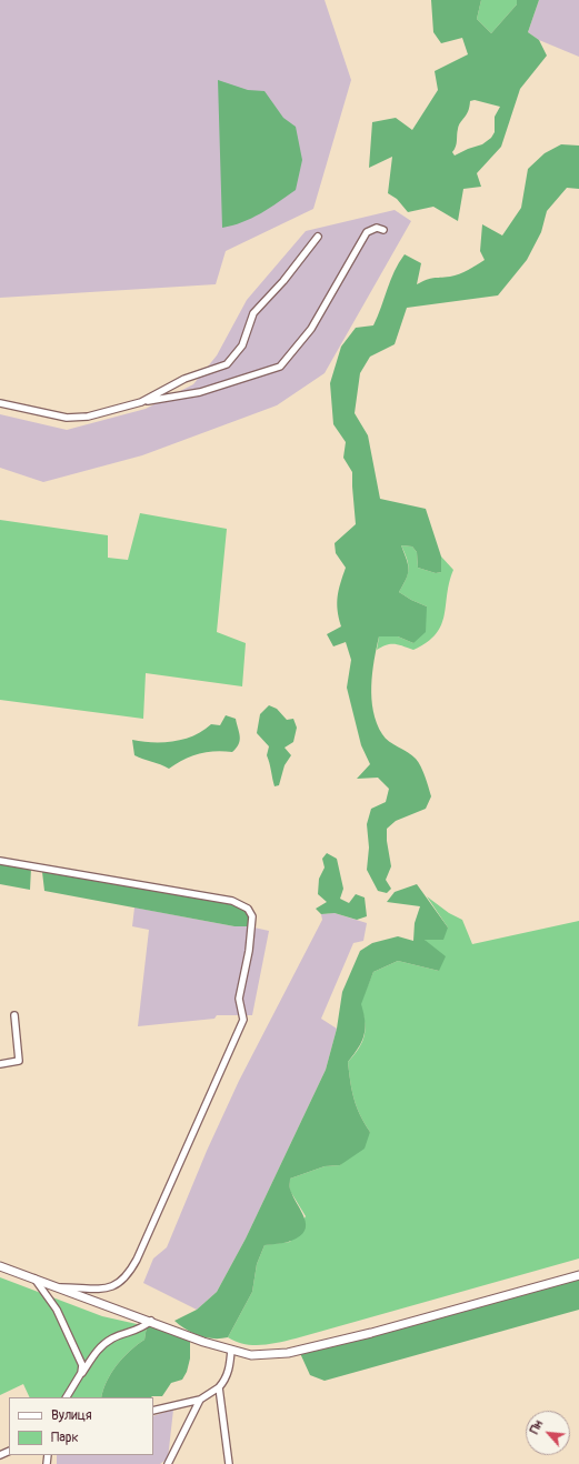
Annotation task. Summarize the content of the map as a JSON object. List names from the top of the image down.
{
  "legend": ["Вулиця", "Парк"],
  "north": "top left"
}
